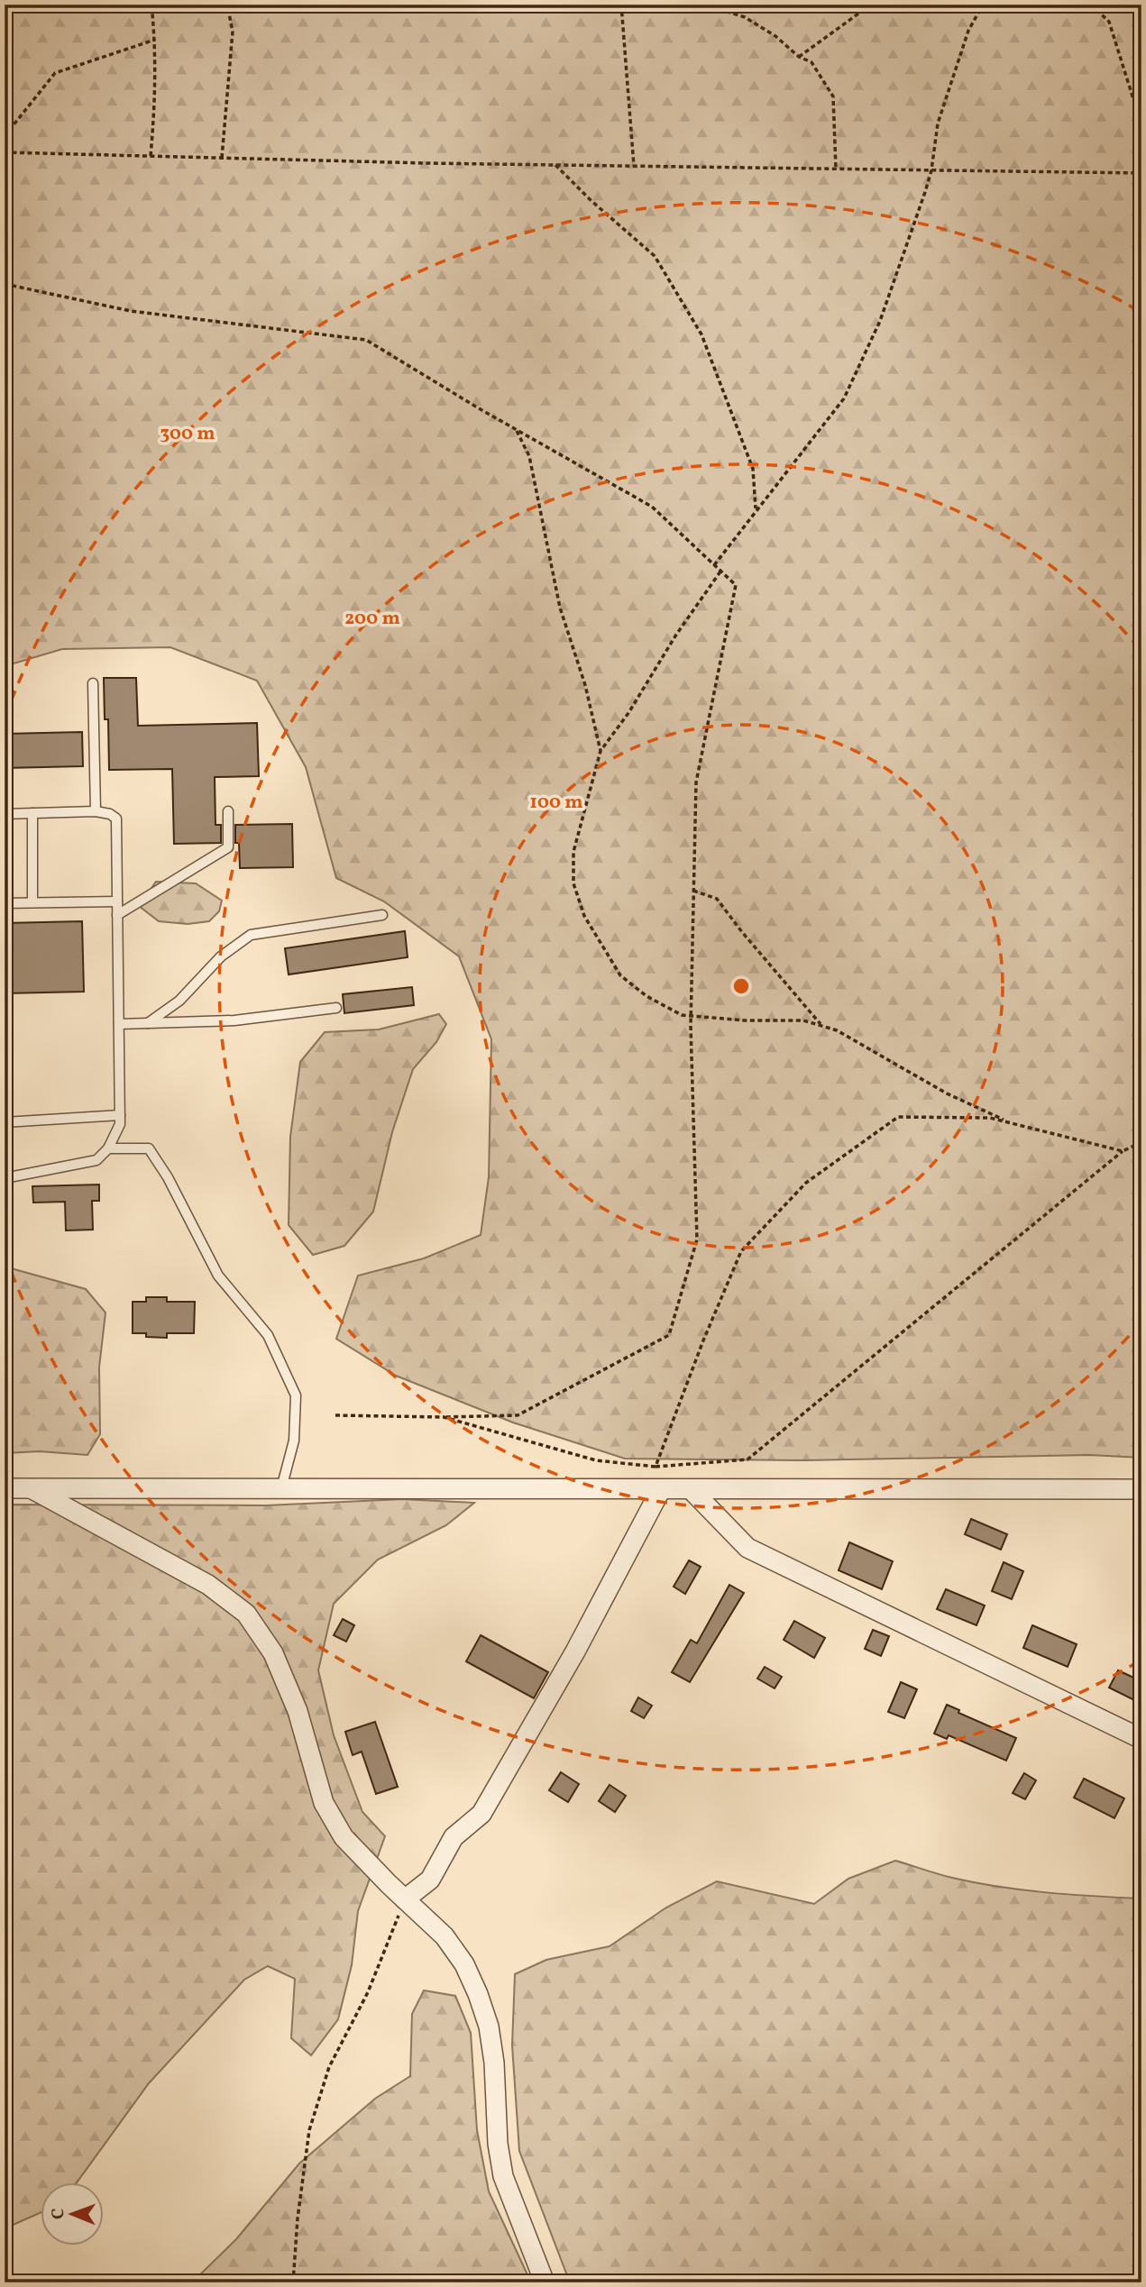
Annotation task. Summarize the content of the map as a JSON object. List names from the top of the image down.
{
  "north": "left",
  "rings": ["300 m", "200 m", "100 m"]
}
